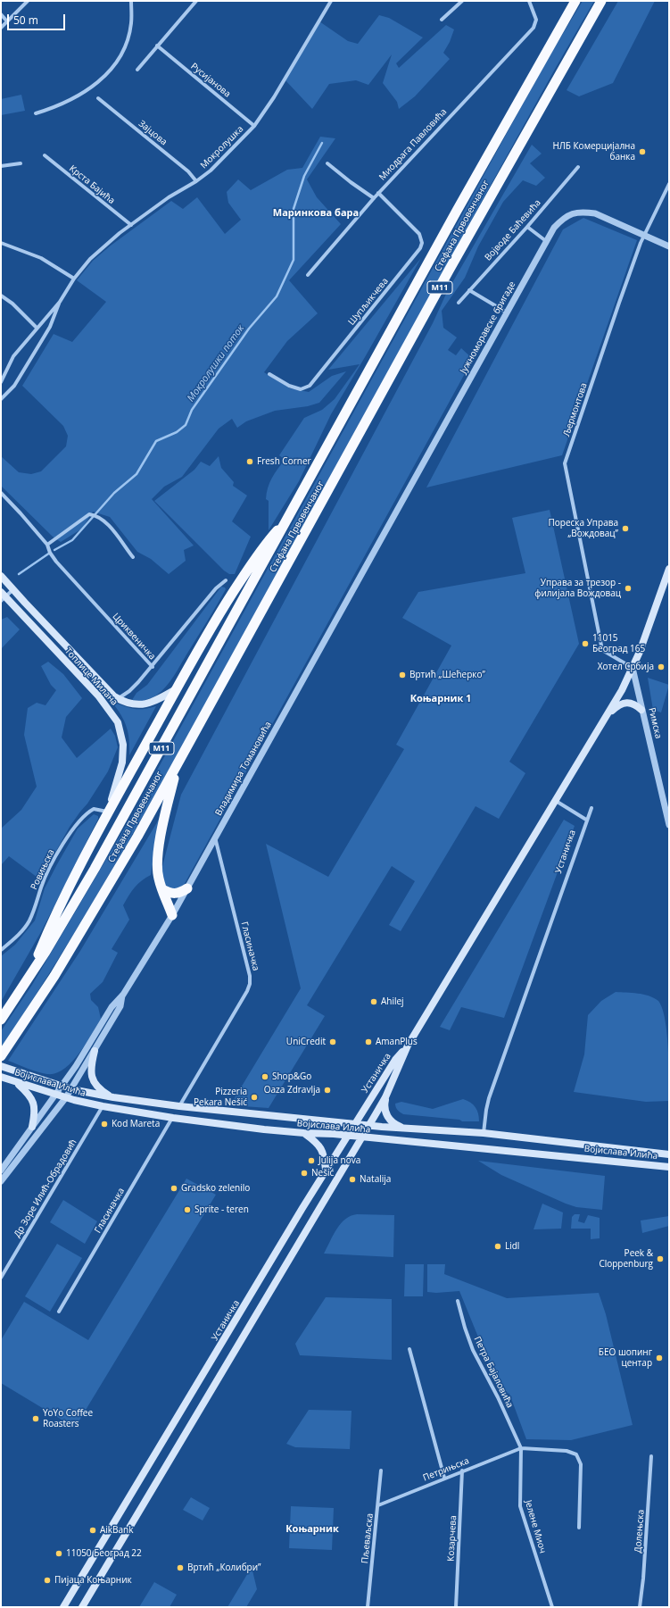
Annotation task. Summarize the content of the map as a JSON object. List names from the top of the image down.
{
  "streets": {
    "highway": ["Стефана Првовенчаног", "M11"],
    "main road": ["Топлице Милана", "Устаничка", "Војислава Илића"],
    "street": [
      "Русијанова",
      "Зајцова",
      "Миодрага Павловића",
      "Мокролушка",
      "Крста Бајића",
      "Војводе Баћевића",
      "Шупљикчева",
      "Јужноморавске бригаде",
      "Љермонтова",
      "Цриквеничка",
      "Римска",
      "Владимира Томановића",
      "Ровињска",
      "Гласиначка",
      "Др Зоре Илић-Обрадовић",
      "Петра Бајаловића",
      "Петрињска",
      "Јелене Миоч",
      "Долењска",
      "Пљеваљска",
      "Козарчева"
    ]
  },
  "crossings": [
    ["Русијанова", "Мокролушка"],
    ["Зајцова", "Мокролушка"],
    ["Миодрага Павловића", "Шупљикчева"],
    ["Мокролушка", "Крста Бајића"],
    ["Јужноморавске бригаде", "Љермонтова"],
    ["Јужноморавске бригаде", "Владимира Томановића"],
    ["Љермонтова", "Римска"],
    ["Љермонтова", "Устаничка"],
    ["Топлице Милана", "Ровињска"],
    ["Римска", "Устаничка"],
    ["Владимира Томановића", "Гласиначка"],
    ["Владимира Томановића", "Војислава Илића"],
    ["Устаничка", "Војислава Илића"],
    ["Гласиначка", "Војислава Илића"],
    ["Војислава Илића", "Др Зоре Илић-Обрадовић"],
    ["Петра Бајаловића", "Петрињска"],
    ["Петра Бајаловића", "Јелене Миоч"],
    ["Петрињска", "Јелене Миоч"],
    ["Петрињска", "Пљеваљска"],
    ["Петрињска", "Козарчева"]
  ],
  "districts": ["Маринкова бара", "Коњарник 1", "Коњарник"],
  "water": ["Мокролушки поток"],
  "places": [
    "НЛБ Комерцијална банка",
    "Fresh Corner",
    "Пореска Управа „Вождовац”",
    "Управа за трезор - филијала Вождовац",
    "11015 Београд 165",
    "Хотел Србија",
    "Вртић „Шећерко”",
    "Ahilej",
    "UniCredit",
    "AmanPlus",
    "Shop&Go",
    "Oaza Zdravlja",
    "Pizzeria Pekara Nešić",
    "Kod Mareta",
    "Julija nova",
    "Nešić",
    "Natalija",
    "Gradsko zelenilo",
    "Sprite - teren",
    "Lidl",
    "Peek & Cloppenburg",
    "БЕО шопинг центар",
    "YoYo Coffee Roasters",
    "AikBank",
    "11050 Београд 22",
    "Вртић „Колибри”",
    "Пијаца Коњарник"
  ],
  "scale_bar": "50 m"
}
